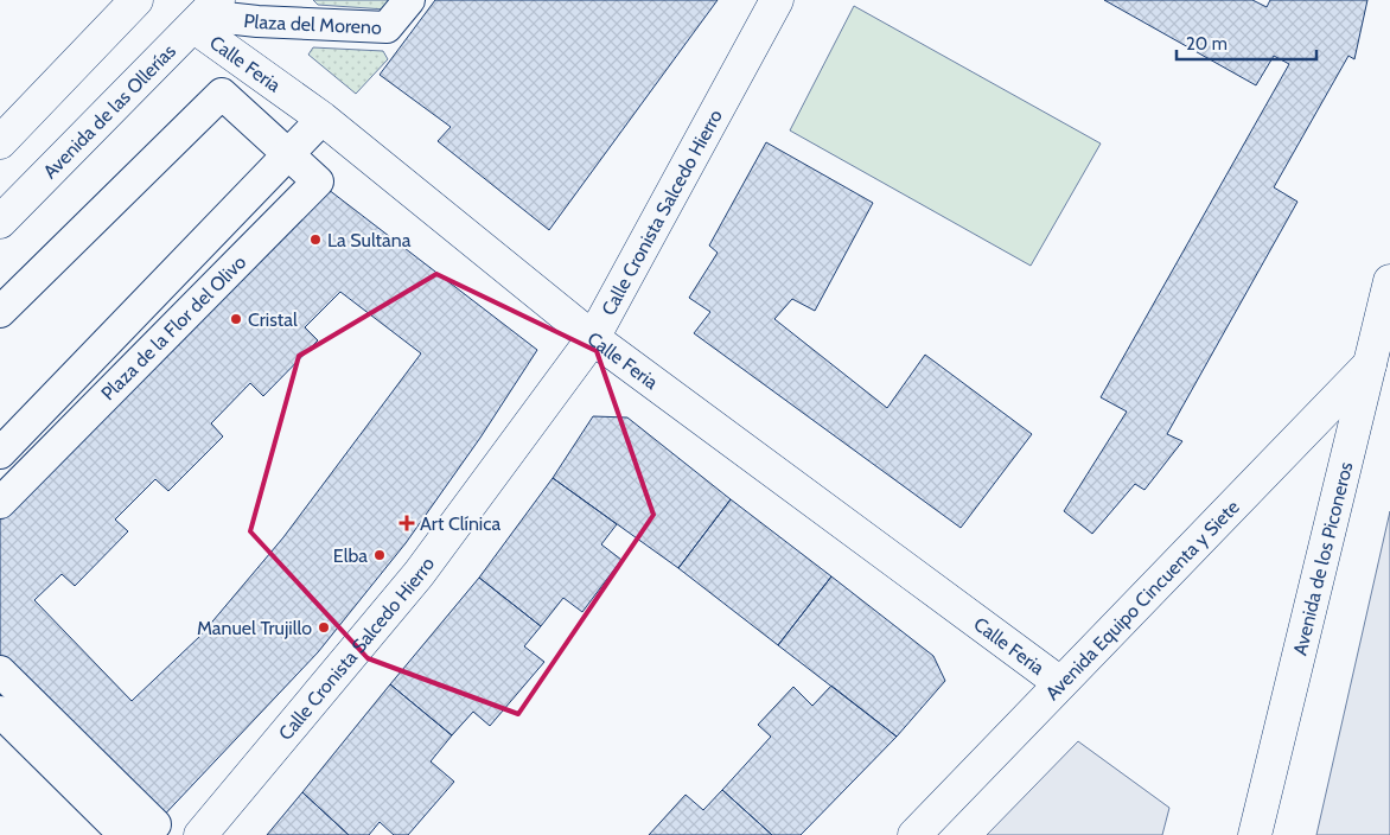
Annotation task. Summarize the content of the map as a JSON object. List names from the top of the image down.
{
  "streets": {
    "street": [
      "Plaza del Moreno",
      "Calle Feria",
      "Avenida de las Ollerías",
      "Calle Cronista Salcedo Hierro",
      "Plaza de la Flor del Olivo",
      "Avenida de los Piconeros",
      "Avenida Equipo Cincuenta y Siete"
    ]
  },
  "crossings": [
    ["Plaza del Moreno", "Calle Feria"],
    ["Plaza del Moreno", "Avenida de las Ollerías"],
    ["Calle Feria", "Avenida de las Ollerías"],
    ["Calle Feria", "Calle Cronista Salcedo Hierro"],
    ["Calle Feria", "Plaza de la Flor del Olivo"],
    ["Calle Feria", "Avenida Equipo Cincuenta y Siete"],
    ["Avenida de los Piconeros", "Avenida Equipo Cincuenta y Siete"]
  ],
  "places": {
    "other": [
      "La Sultana",
      "Cristal",
      "Elba",
      "Manuel Trujillo"
    ],
    "health": ["Art Clínica"]
  },
  "scale_bar": "20 m"
}
